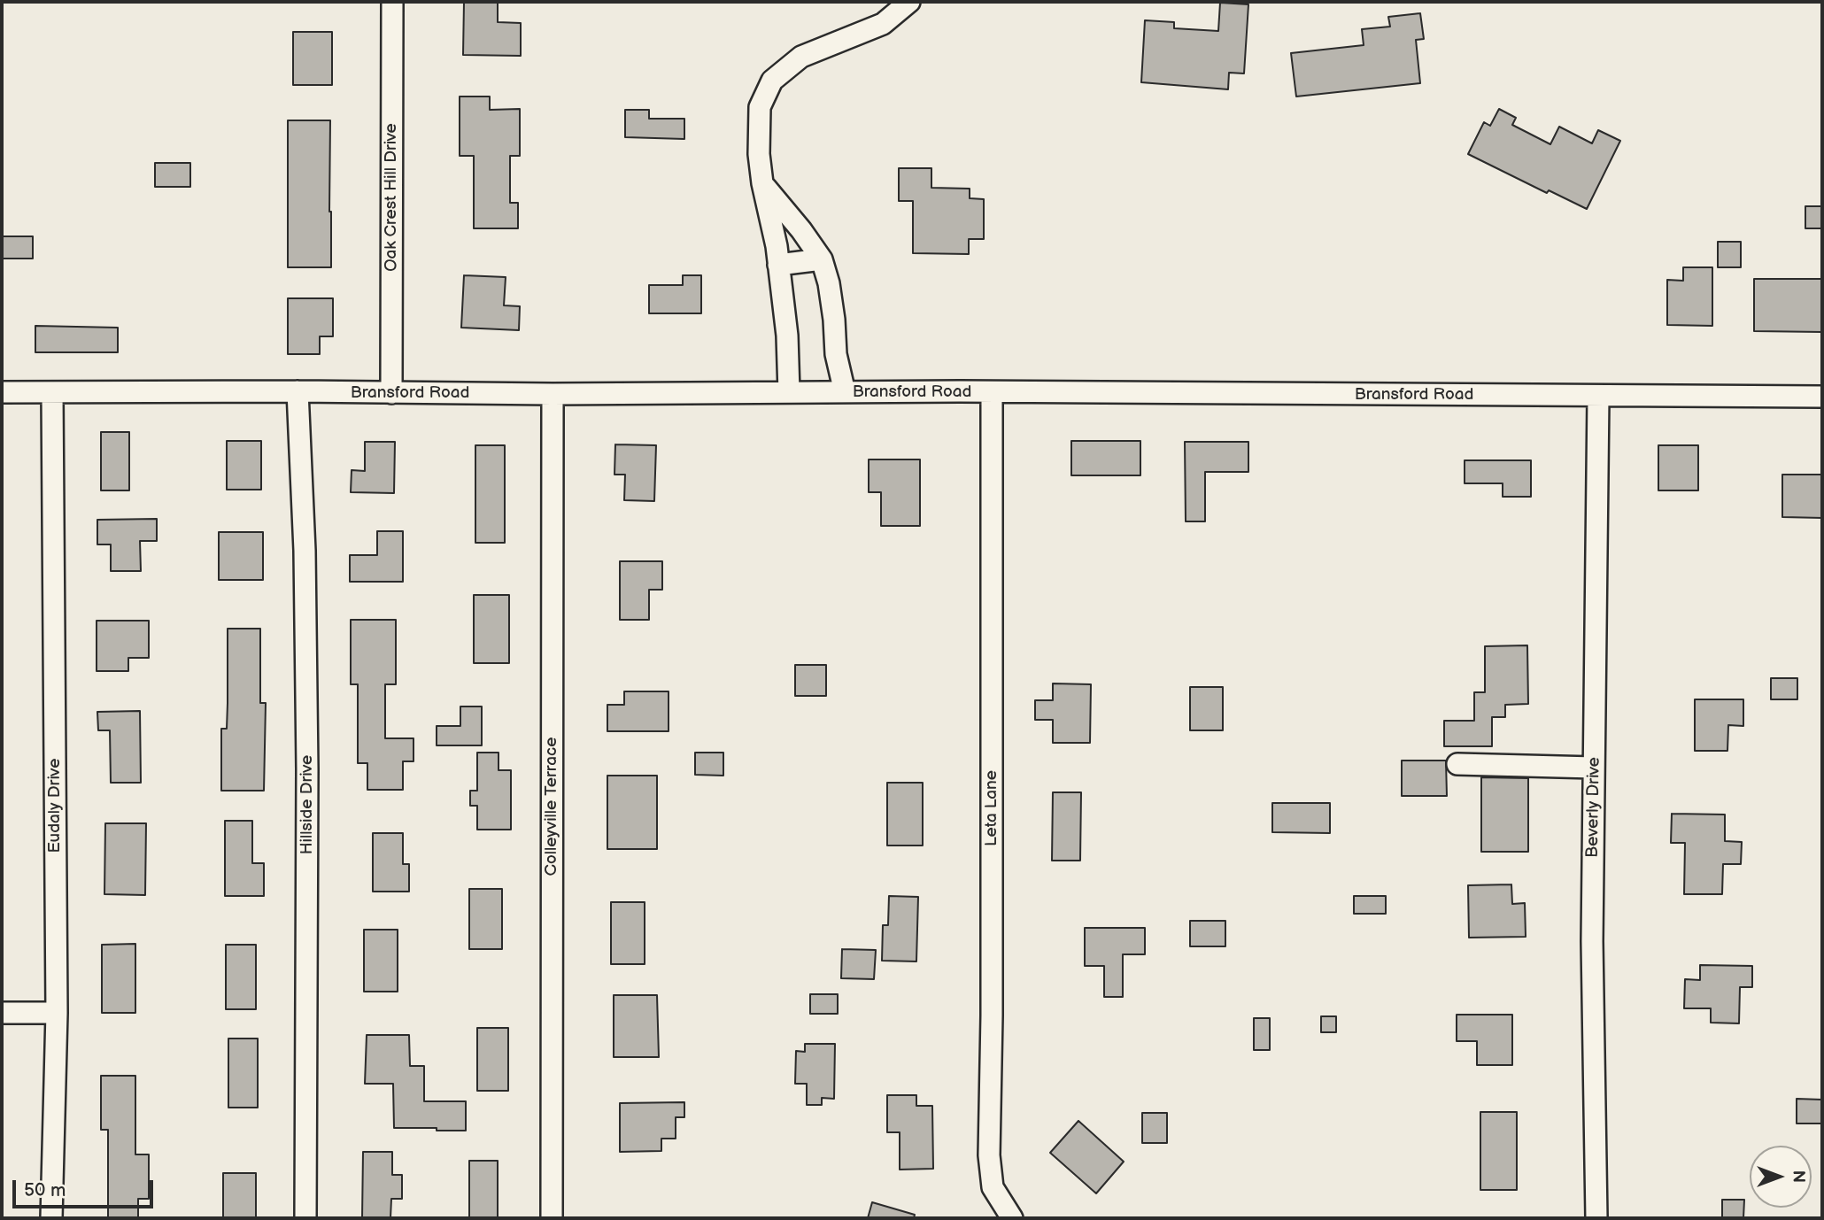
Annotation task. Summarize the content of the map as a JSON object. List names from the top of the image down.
{
  "streets": {
    "street": [
      "Oak Crest Hill Drive",
      "Bransford Road",
      "Hillside Drive",
      "Eudaly Drive",
      "Colleyville Terrace",
      "Beverly Drive",
      "Leta Lane"
    ]
  },
  "crossings": [
    ["Oak Crest Hill Drive", "Bransford Road"],
    ["Bransford Road", "Hillside Drive"],
    ["Bransford Road", "Eudaly Drive"],
    ["Bransford Road", "Colleyville Terrace"],
    ["Bransford Road", "Beverly Drive"],
    ["Bransford Road", "Leta Lane"]
  ],
  "scale_bar": "50 m",
  "north": "right"
}
